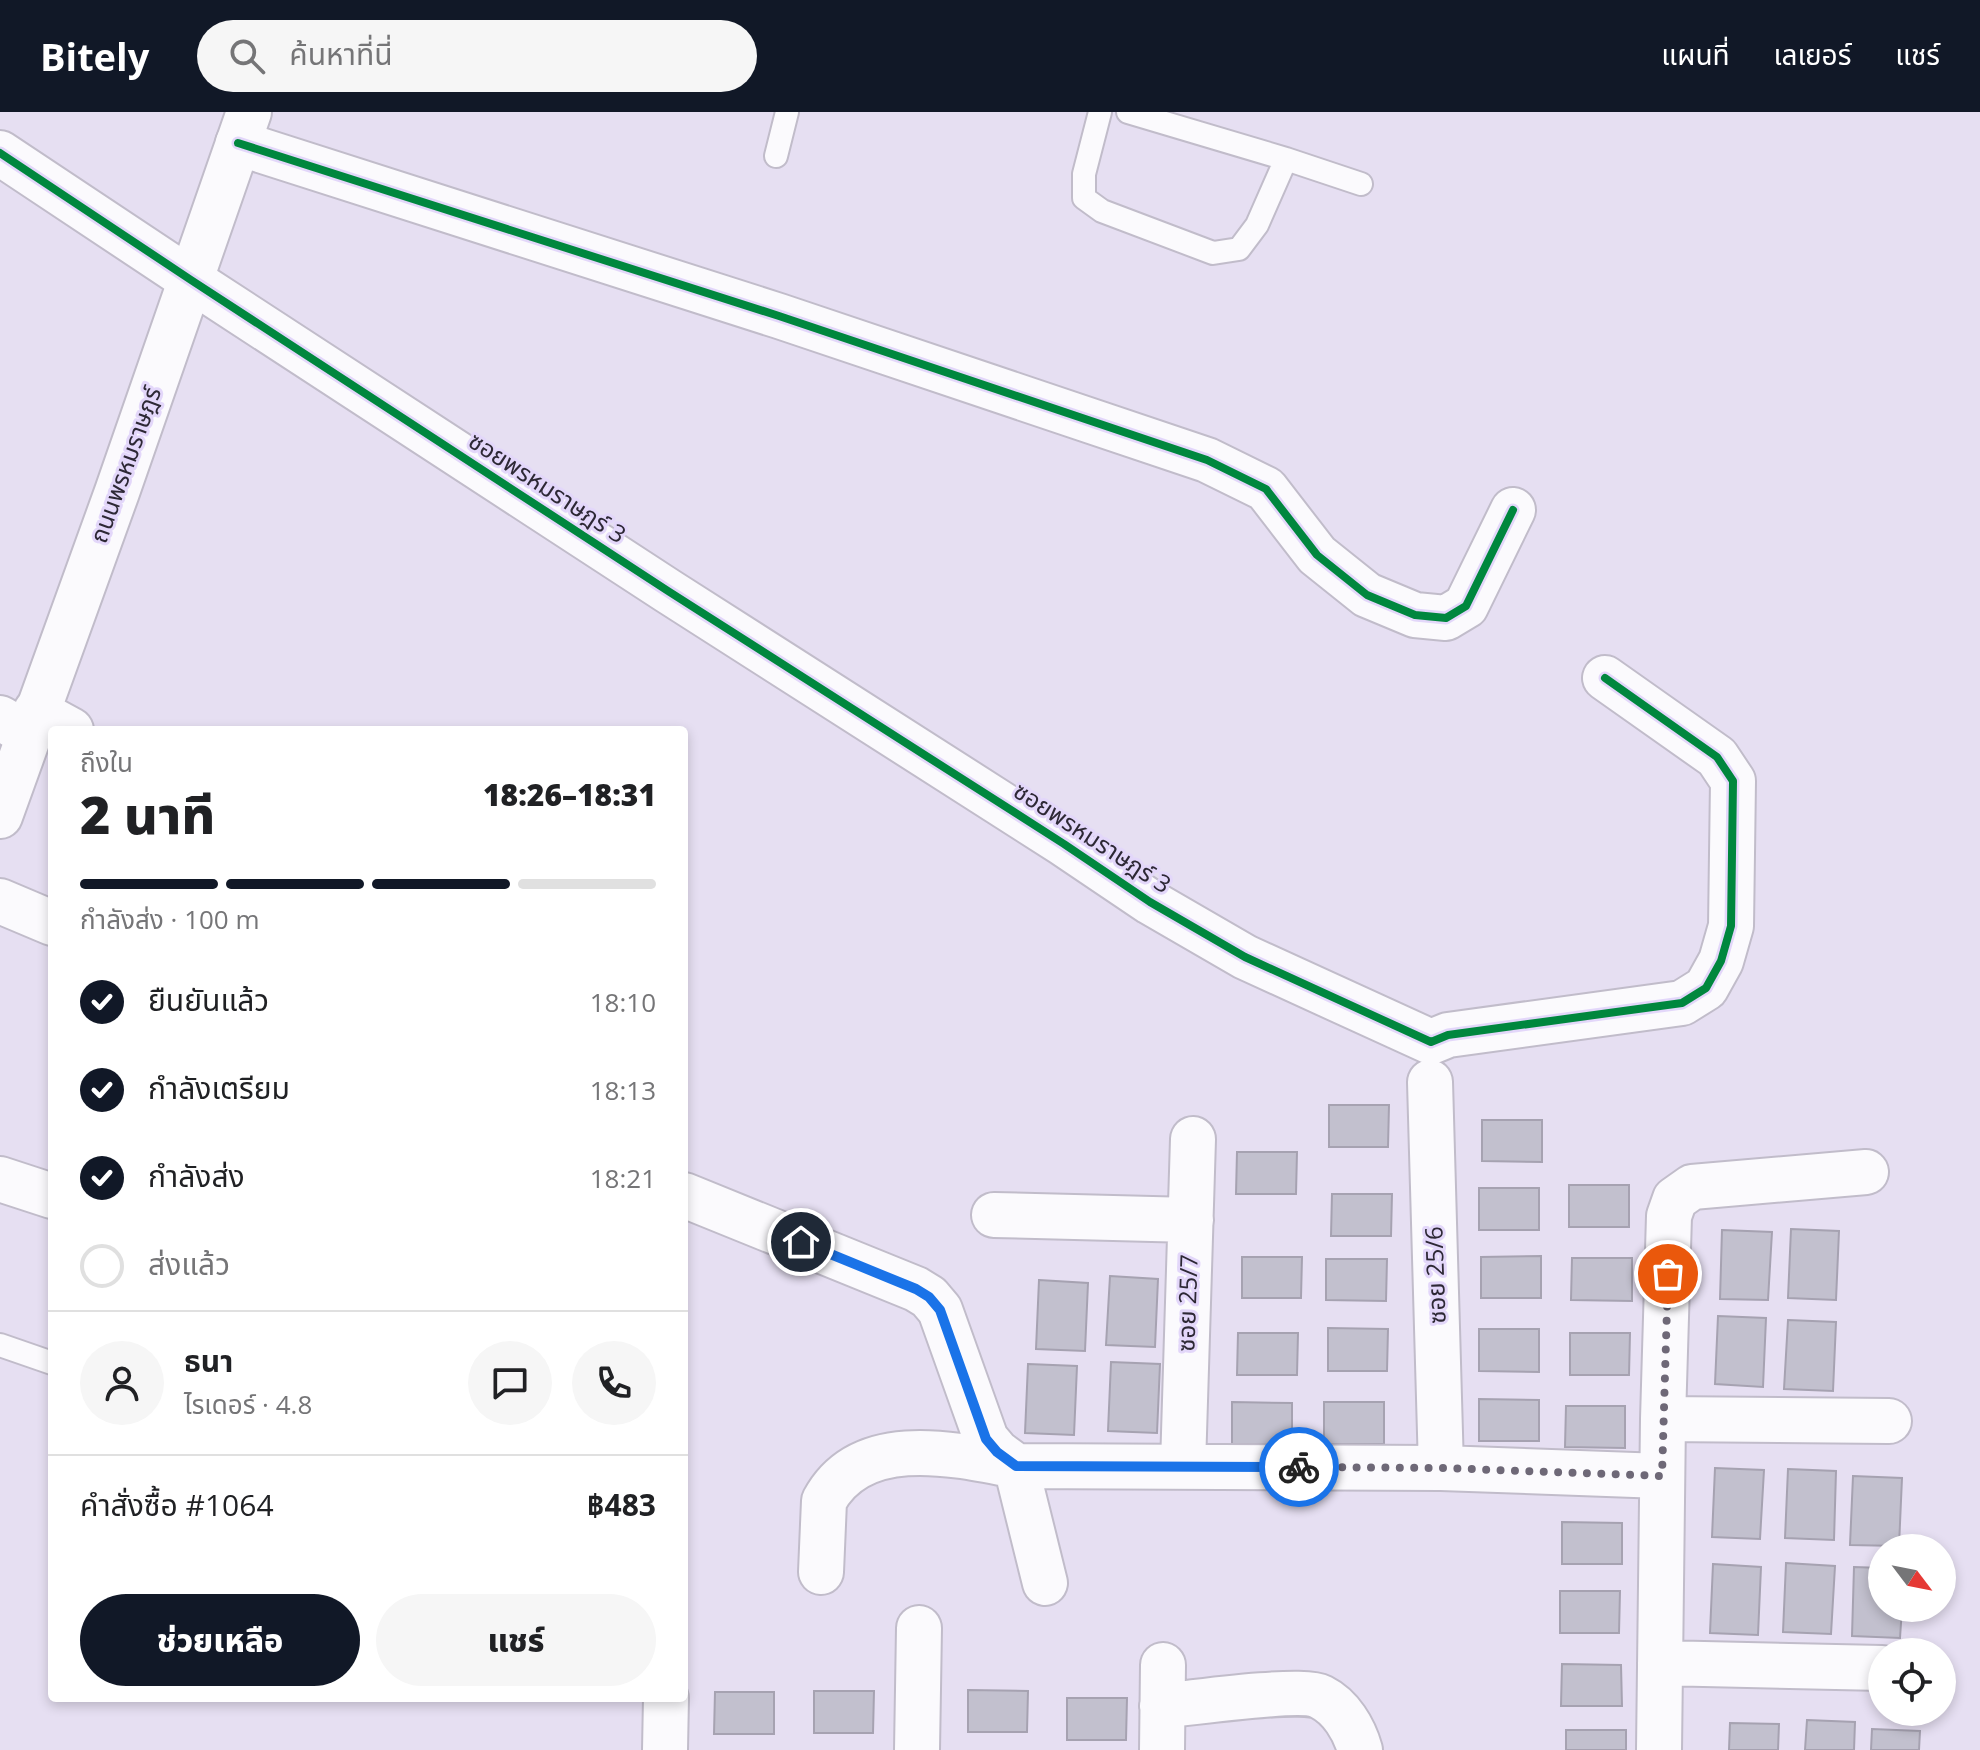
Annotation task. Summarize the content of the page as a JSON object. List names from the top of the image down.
{
  "streets": {
    "street": [
      "ถนนพรหมราษฎร์",
      "ซอยพรหมราษฎร์ 3",
      "ซอย 25/6",
      "ซอย 25/7"
    ]
  },
  "crossings": [
    ["ถนนพรหมราษฎร์", "ซอยพรหมราษฎร์ 3"]
  ],
  "north": "bottom right",
  "page": {
    "header": "Bitely",
    "search": "ค้นหาที่นี่",
    "nav": ["แผนที่", "เลเยอร์", "แชร์"],
    "heading": ["2 นาที", "ถึงใน", "18:26–18:31"],
    "panel": [
      "ธนา",
      "ไรเดอร์ · 4.8",
      "คำสั่งซื้อ #1064",
      "฿483"
    ],
    "bar": "กำลังส่ง · 100 m",
    "list": [
      ["ยืนยันแล้ว", "18:10"],
      ["กำลังเตรียม", "18:13"],
      ["กำลังส่ง", "18:21"],
      "ส่งแล้ว"
    ],
    "buttons": ["ช่วยเหลือ", "แชร์"]
  }
}
